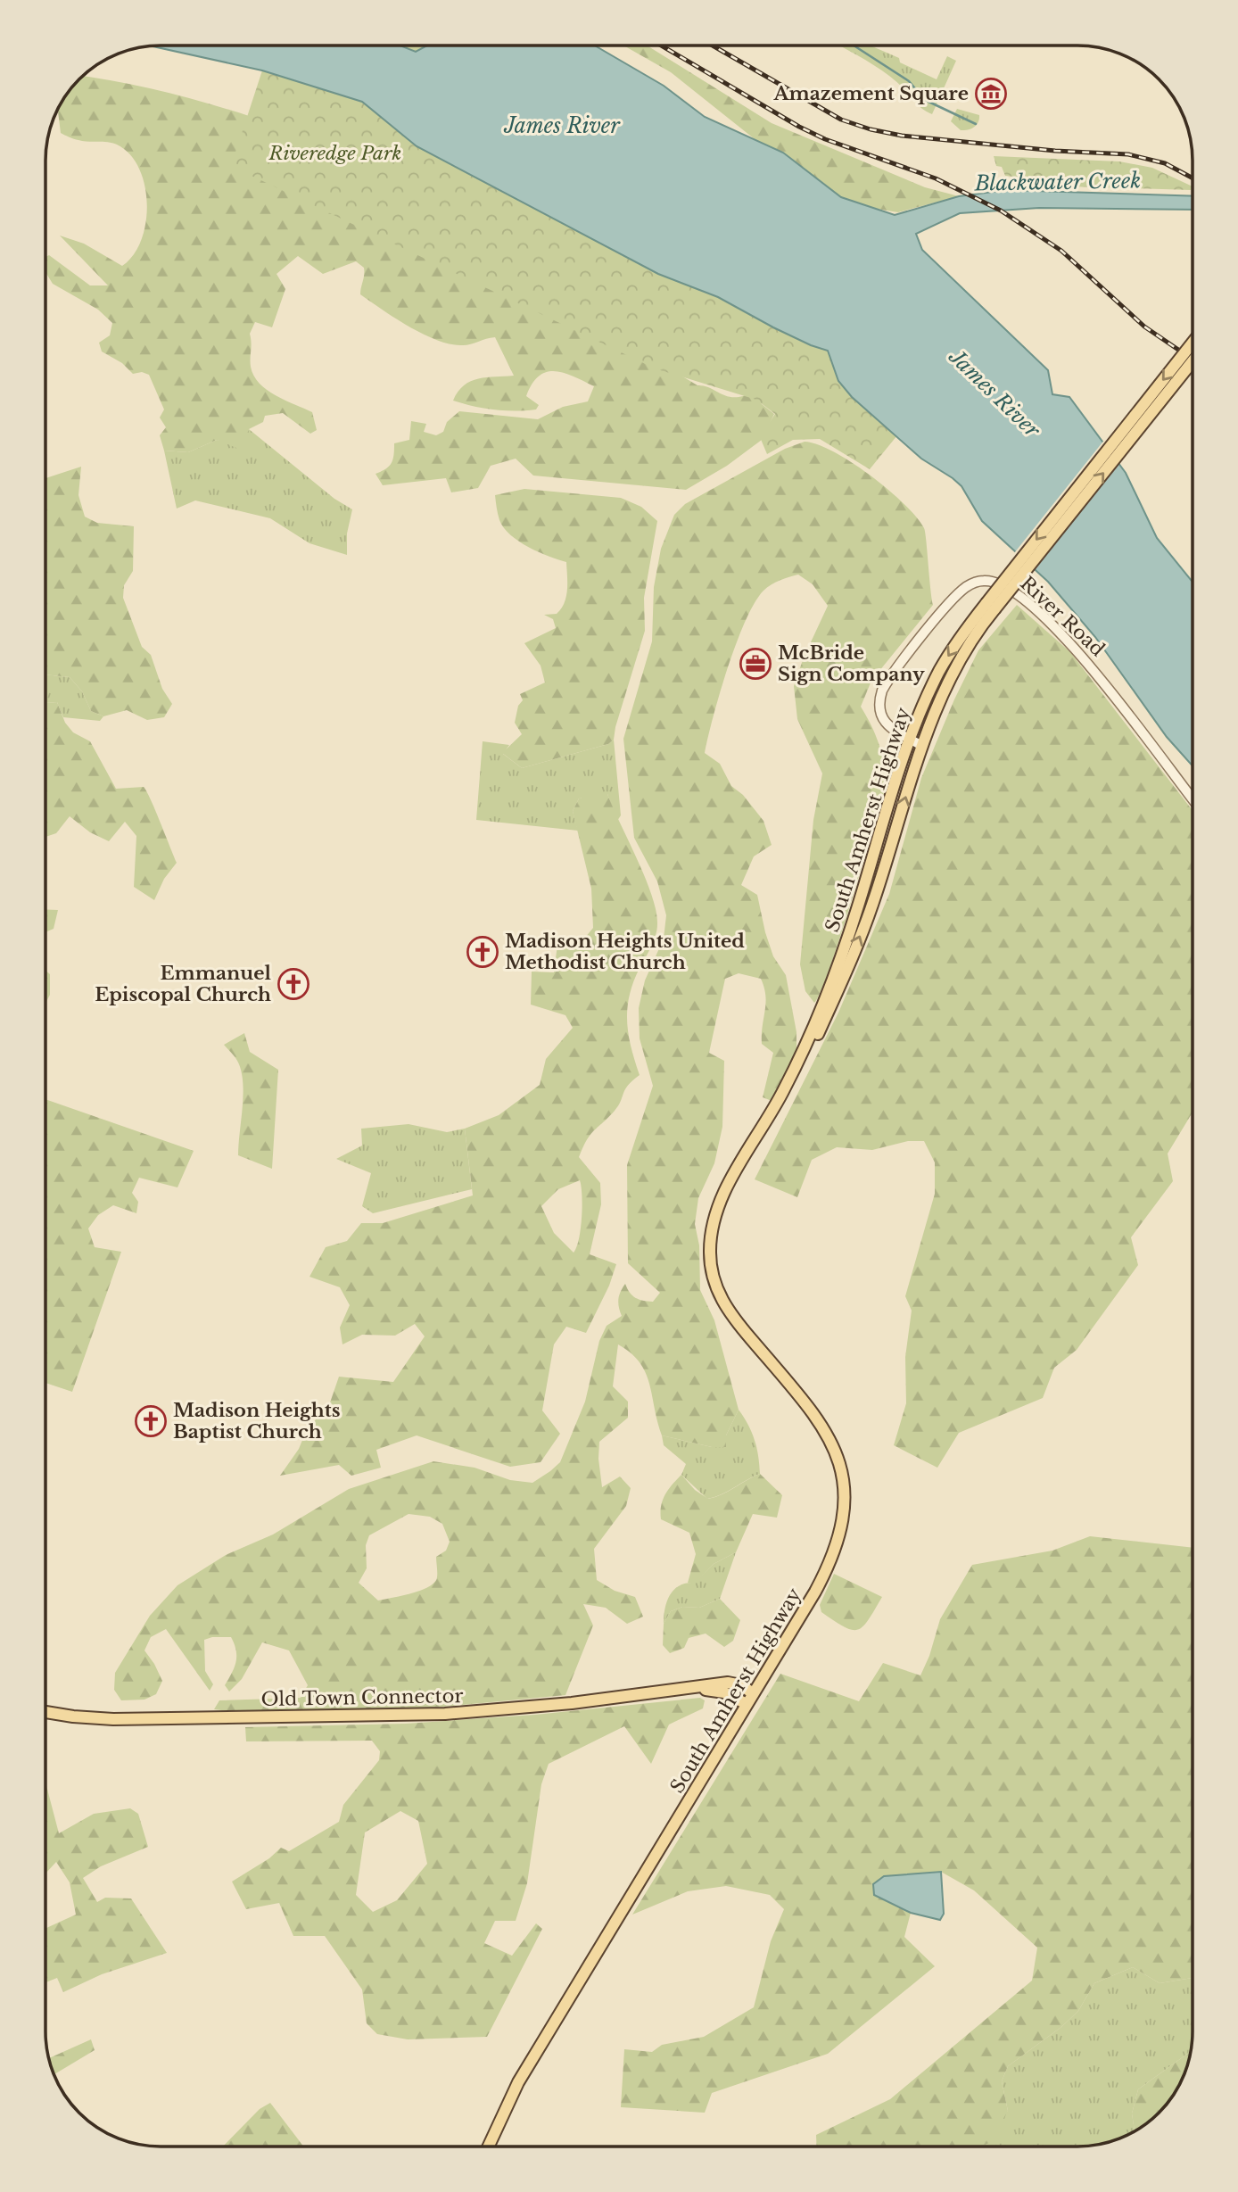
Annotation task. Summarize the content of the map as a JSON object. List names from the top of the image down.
{
  "streets": {
    "main road": ["South Amherst Highway", "Old Town Connector"],
    "street": ["River Road"]
  },
  "crossings": [
    ["River Road", "South Amherst Highway"],
    ["South Amherst Highway", "Old Town Connector"]
  ],
  "water": ["James River", "Blackwater Creek"],
  "parks": ["Riveredge Park"],
  "places": {
    "museum": ["Amazement Square"],
    "office": ["McBride Sign Company"],
    "church": ["Madison Heights United Methodist Church", "Emmanuel Episcopal Church", "Madison Heights Baptist Church"]
  }
}
